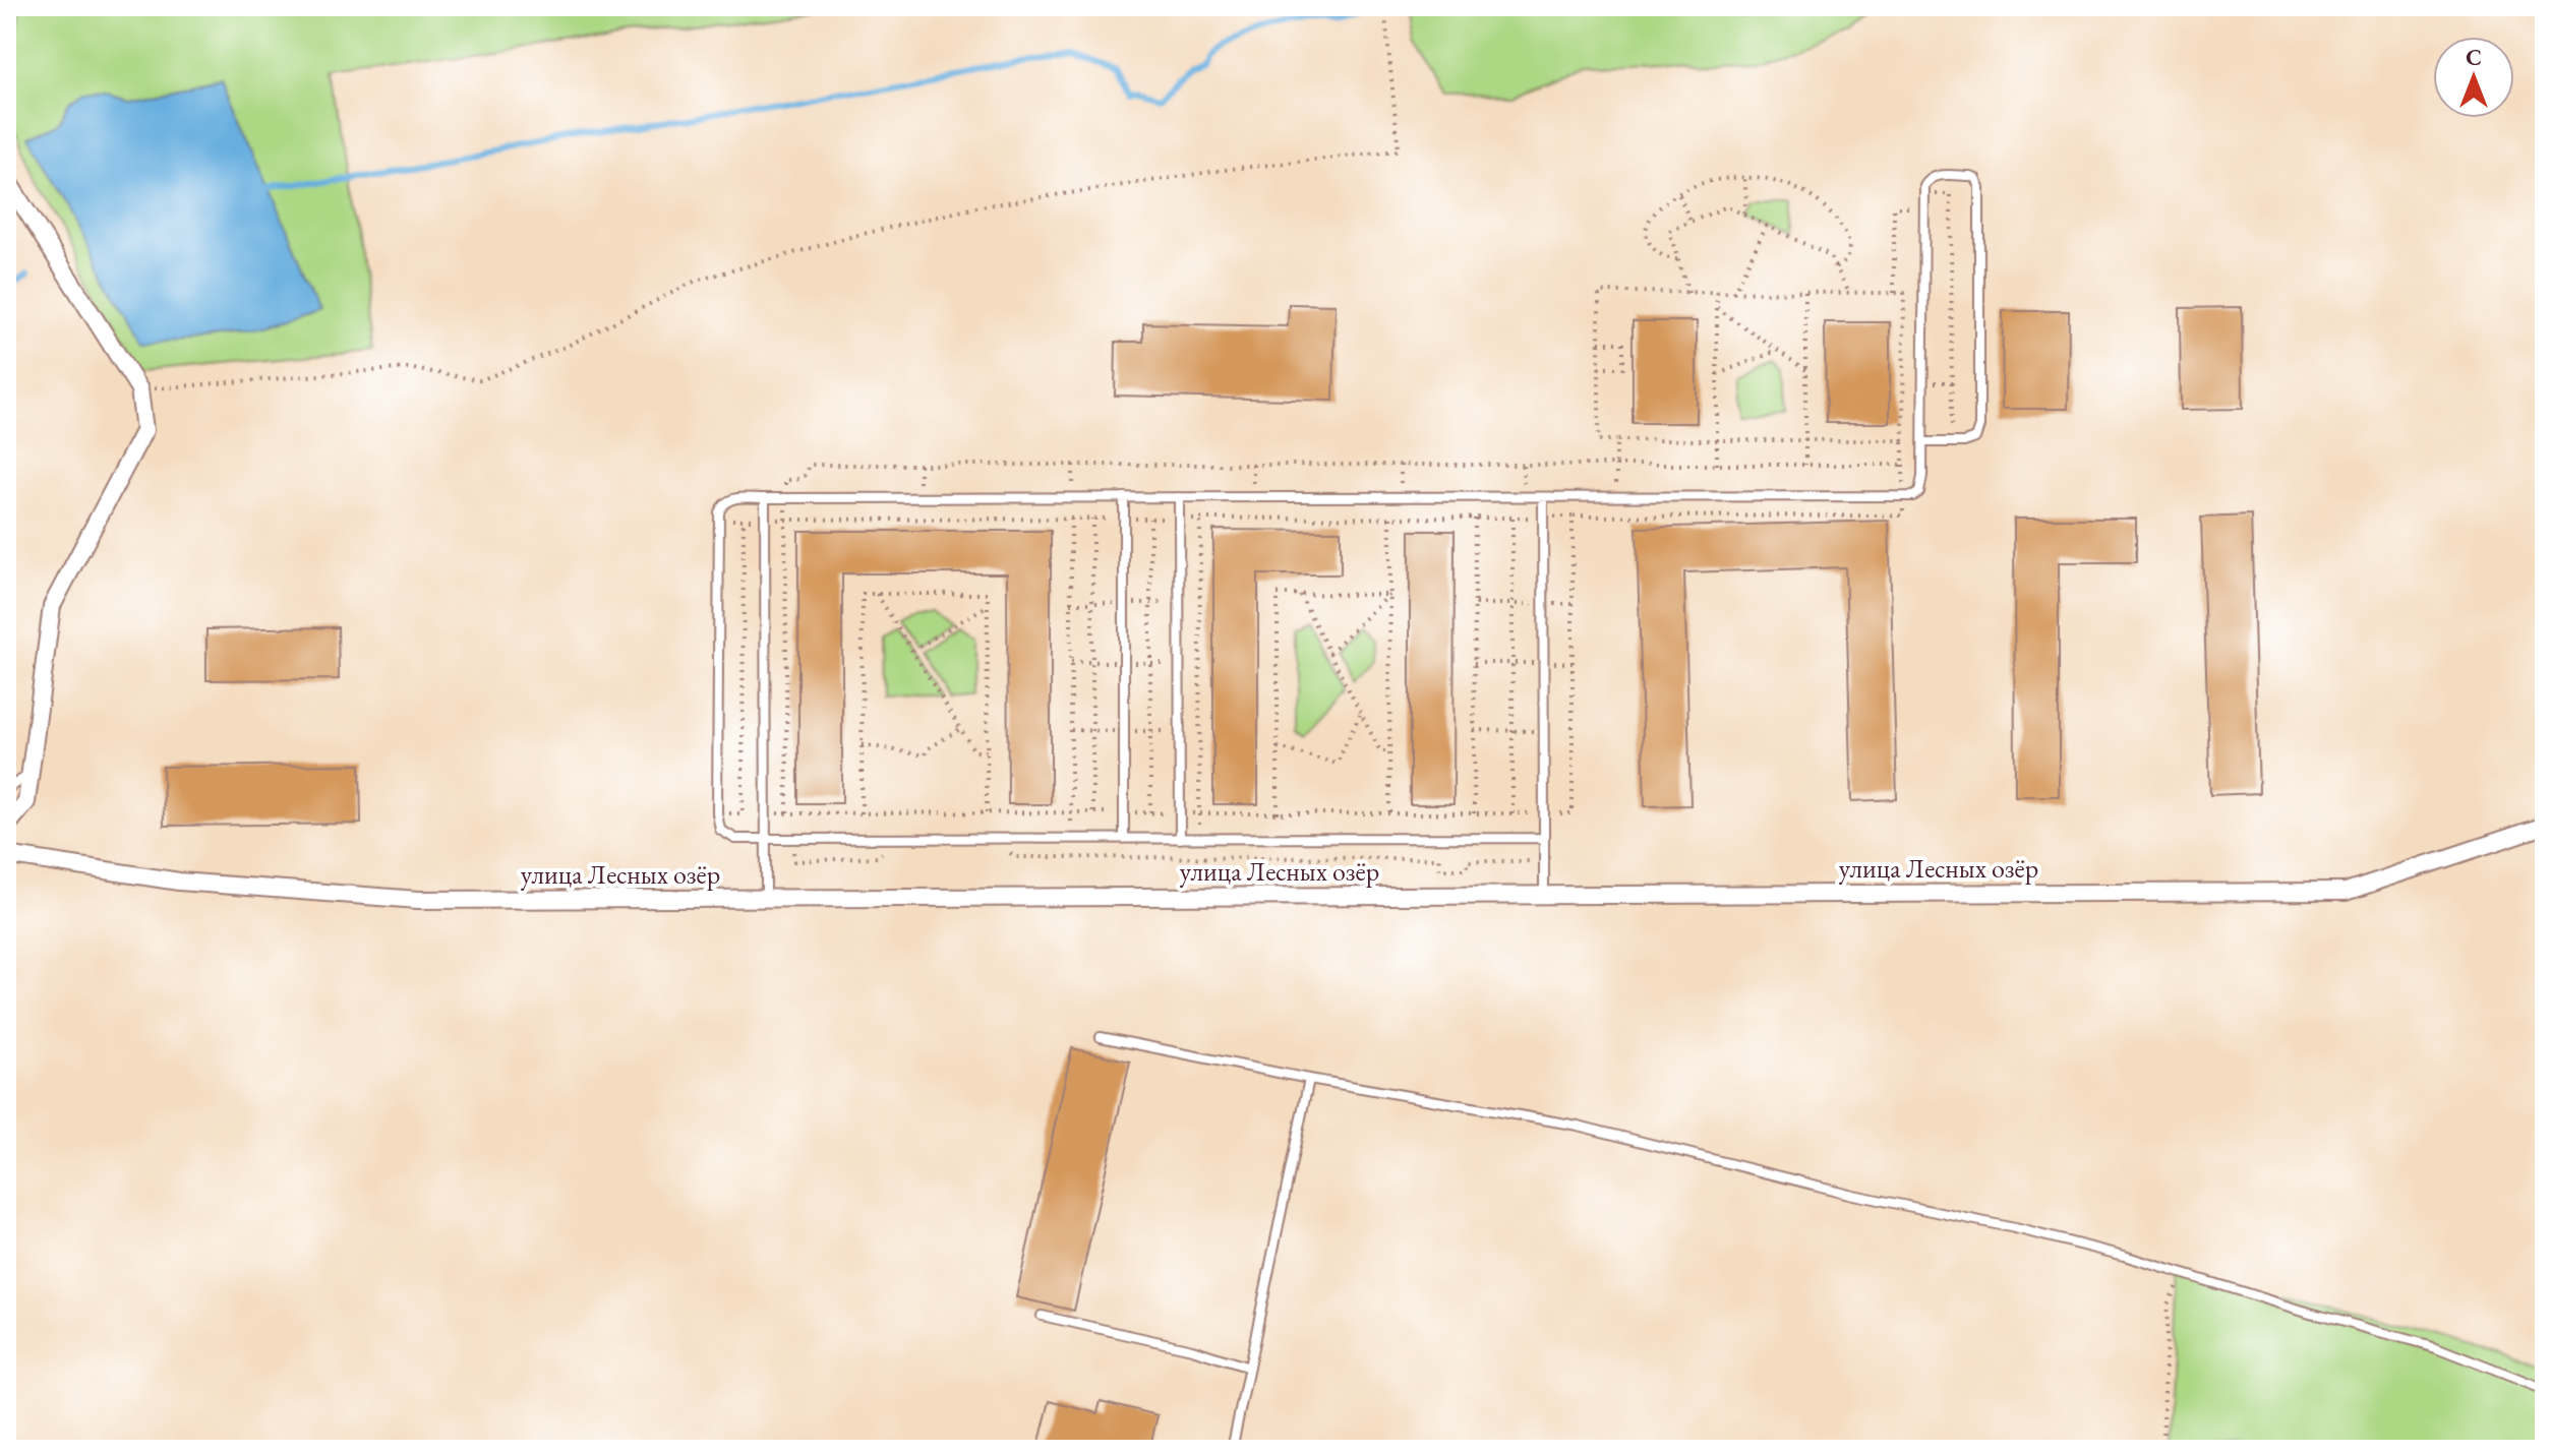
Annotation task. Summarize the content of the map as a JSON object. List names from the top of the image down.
{
  "streets": {
    "street": ["улица Лесных озёр"]
  },
  "north": "top"
}
